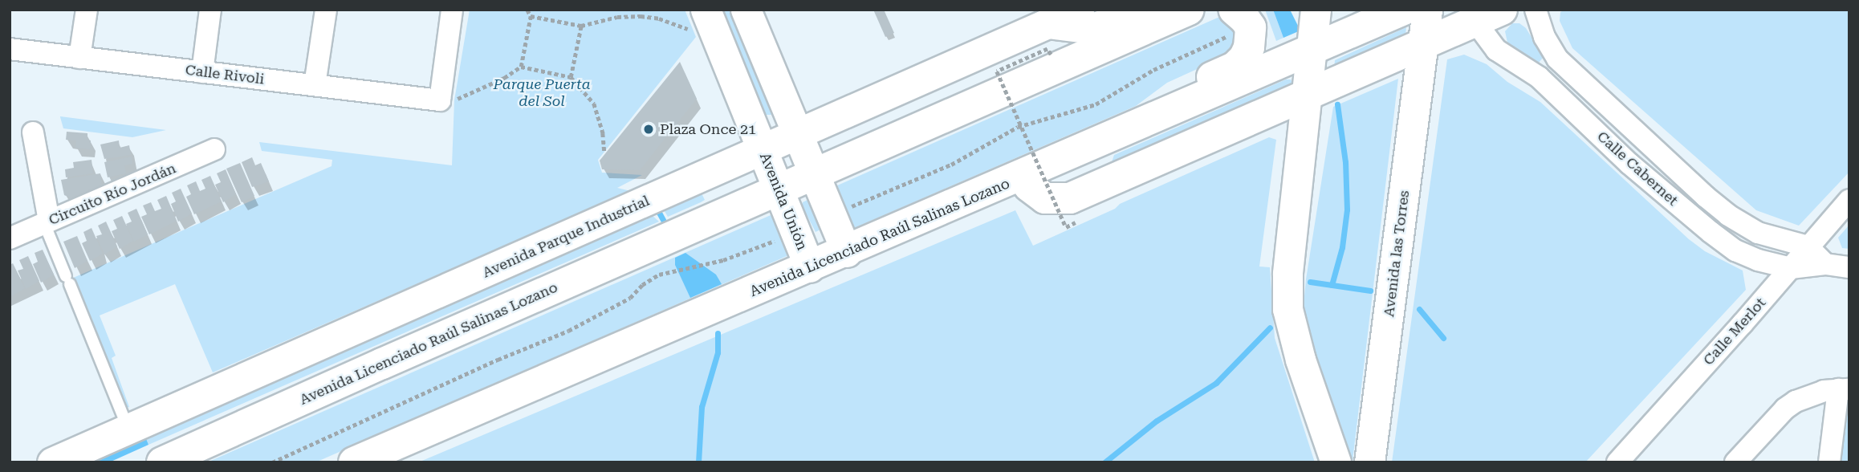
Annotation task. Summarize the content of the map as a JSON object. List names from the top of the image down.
{
  "streets": {
    "main road": ["Avenida Licenciado Raúl Salinas Lozano"],
    "street": [
      "Calle Rivoli",
      "Calle Cabernet",
      "Circuito Río Jordán",
      "Avenida Unión",
      "Avenida Parque Industrial",
      "Avenida las Torres",
      "Calle Merlot"
    ]
  },
  "crossings": [
    ["Calle Cabernet", "Calle Merlot"],
    ["Avenida Unión", "Avenida Parque Industrial"],
    ["Avenida Unión", "Avenida Licenciado Raúl Salinas Lozano"]
  ],
  "parks": ["Parque Puerta del Sol"],
  "places": ["Plaza Once 21"]
}
